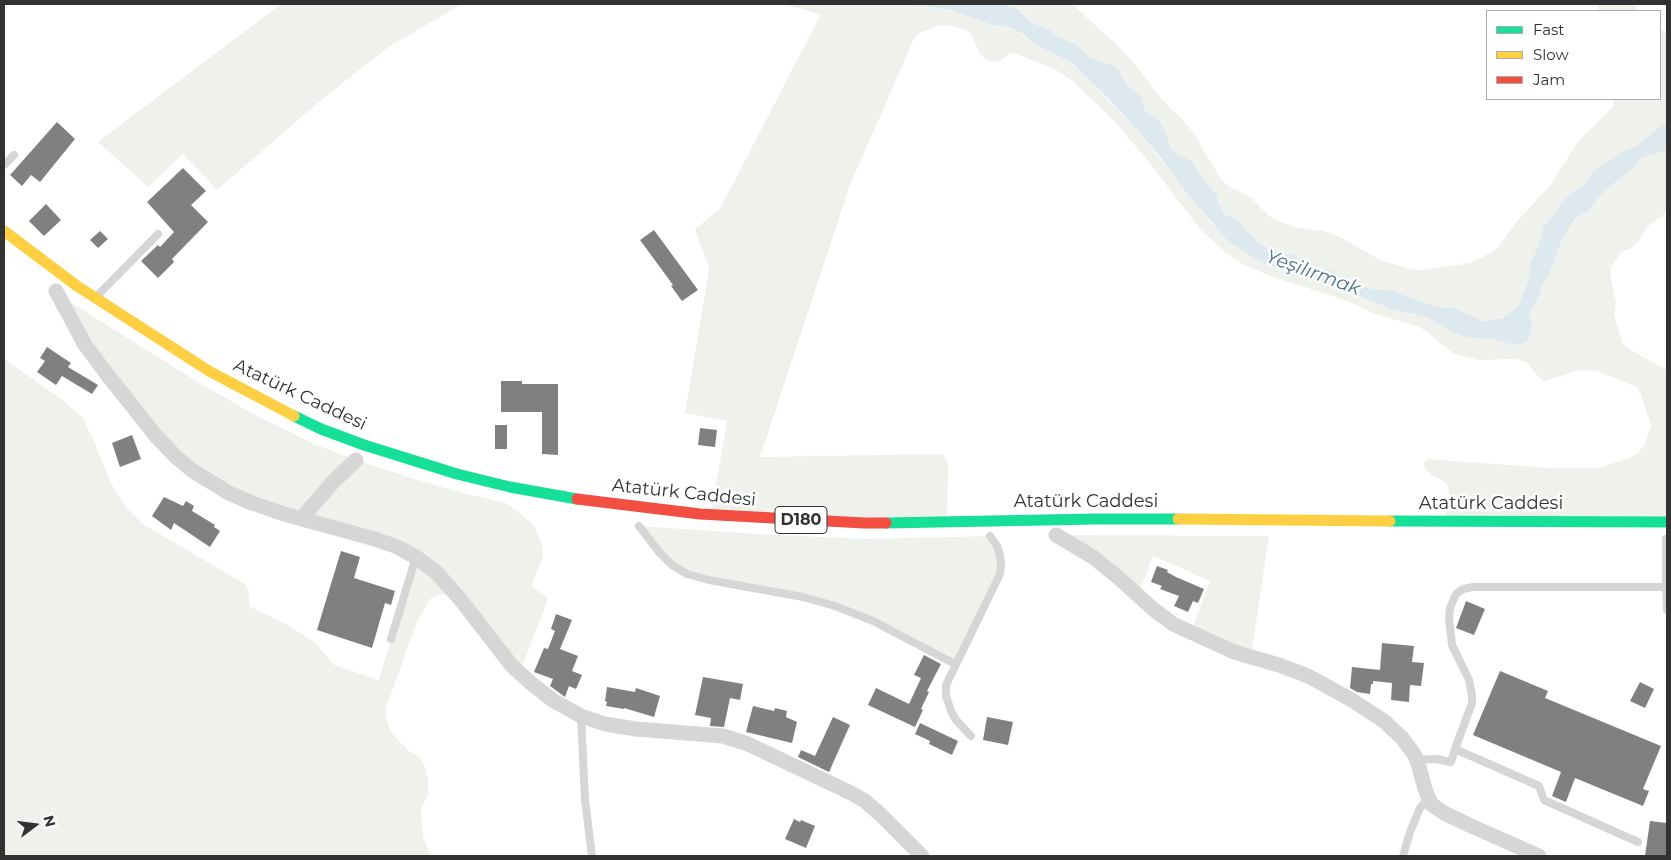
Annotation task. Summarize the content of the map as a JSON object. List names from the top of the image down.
{
  "streets": {
    "highway": ["Atatürk Caddesi", "D180"]
  },
  "water": ["Yeşilırmak"],
  "legend": ["Fast", "Slow", "Jam"],
  "north": "right"
}
